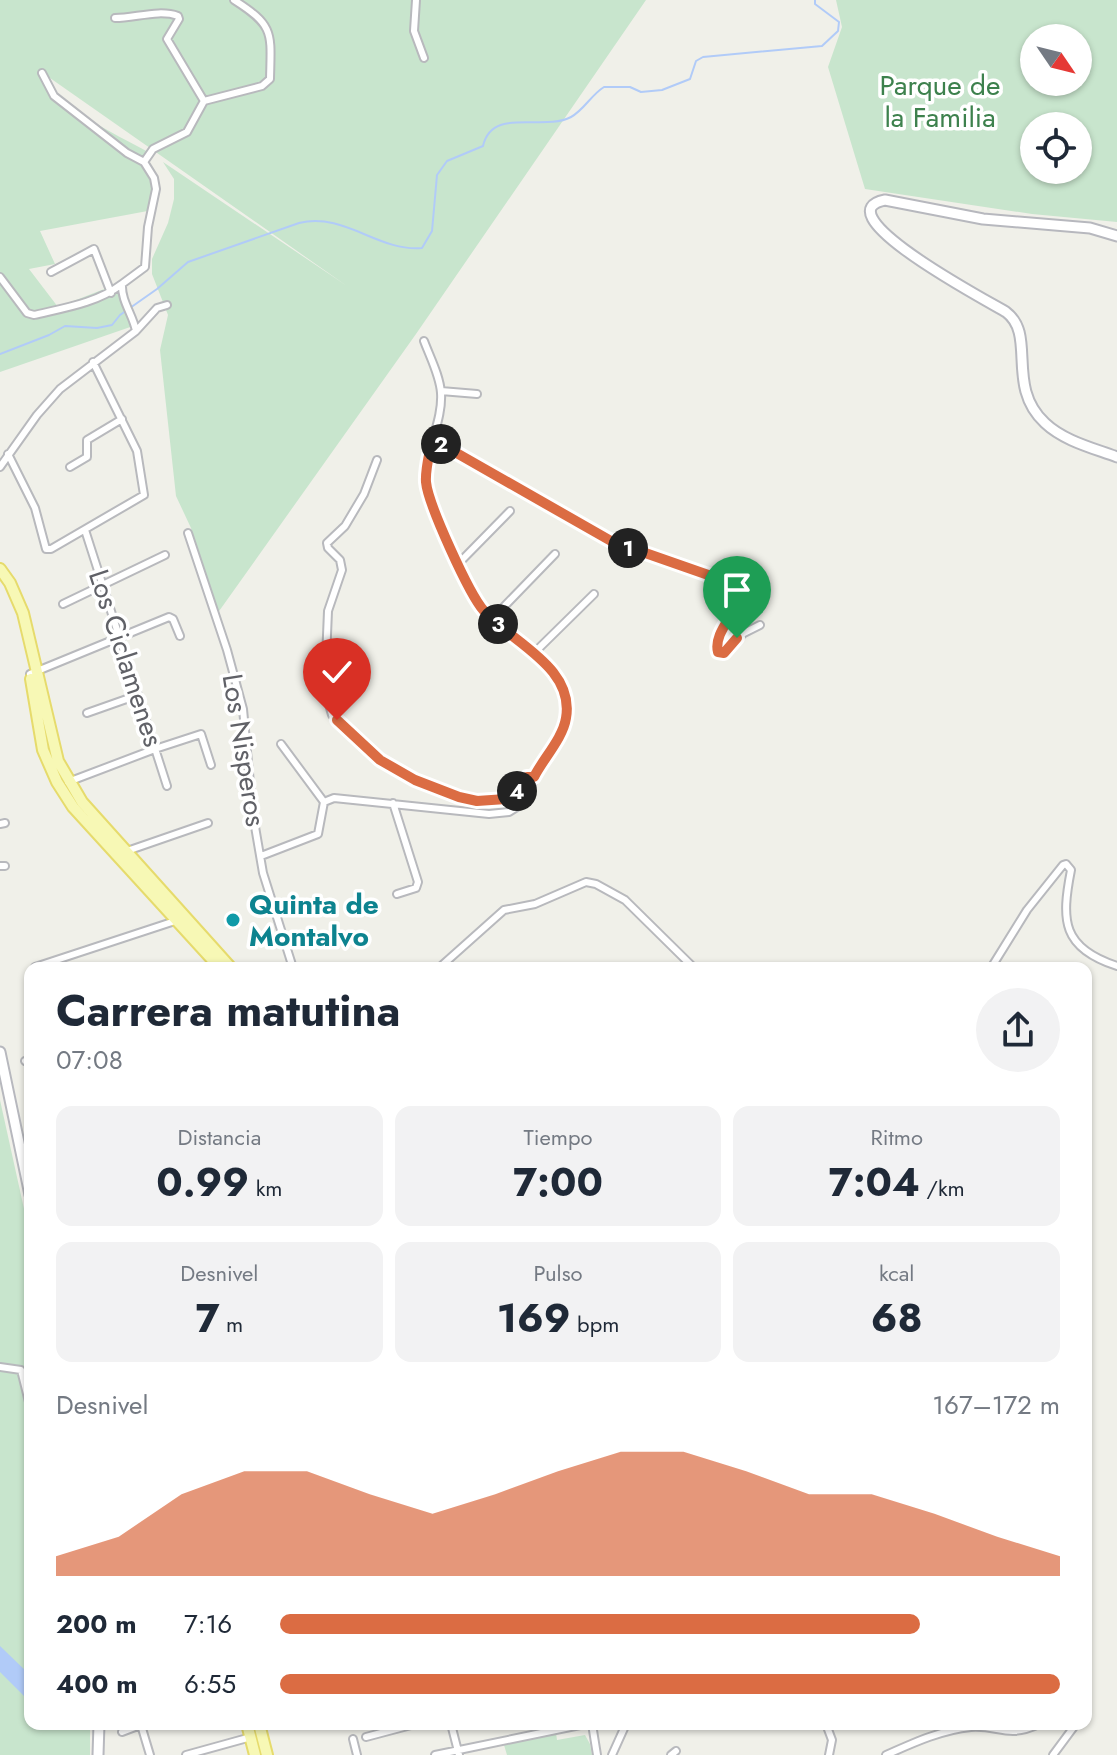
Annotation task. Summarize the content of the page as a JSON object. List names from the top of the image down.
{
  "streets": {
    "street": ["Los Ciclamenes", "Los Nisperos"]
  },
  "parks": ["Parque de la Familia"],
  "places": ["Quinta de Montalvo"],
  "north": "bottom right",
  "page": {
    "pins": [
      "2",
      "1",
      "3",
      "4"
    ],
    "heading": ["Carrera matutina", "07:08"],
    "stats": [
      ["Distancia", "0.99 km"],
      ["Tiempo", "7:00"],
      ["Ritmo", "7:04 /km"],
      ["Desnivel", "7 m"],
      ["Pulso", "169 bpm"],
      ["kcal", "68"]
    ],
    "chart": ["Desnivel", "167–172 m"],
    "list": [
      {
        "name": "200 m",
        "note": "7:16"
      },
      {
        "name": "400 m",
        "note": "6:55"
      }
    ]
  }
}
